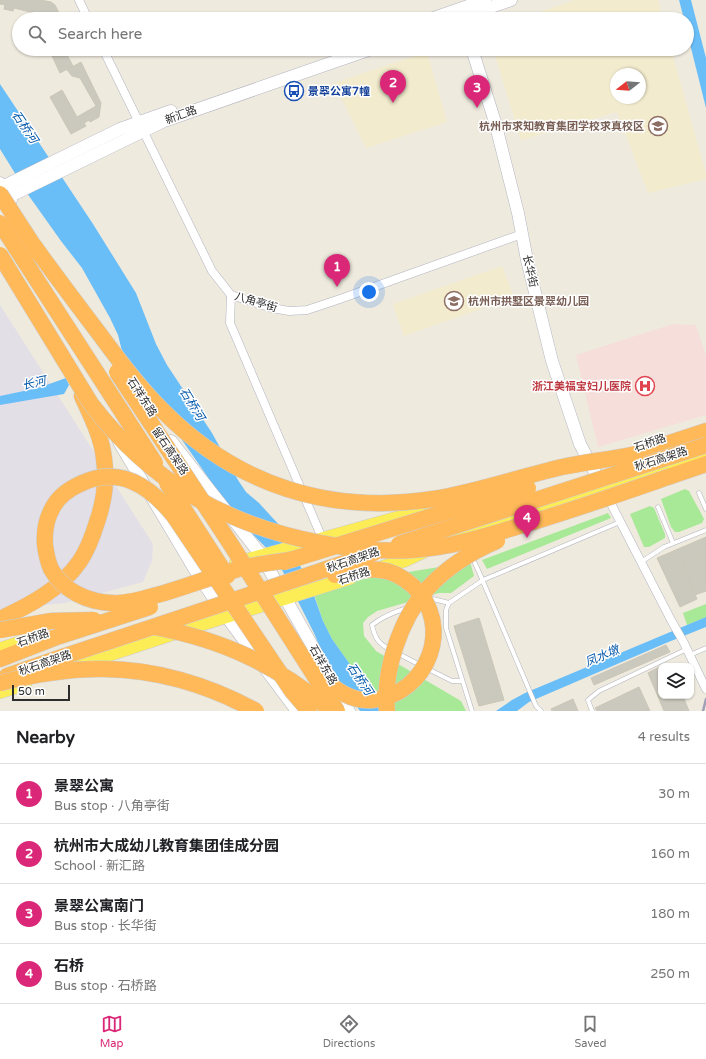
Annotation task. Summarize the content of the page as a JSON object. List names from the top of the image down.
{
  "streets": {
    "highway": ["留石高架路", "秋石高架路"],
    "main road": ["石桥路"],
    "street": [
      "新汇路",
      "长华街",
      "八角亭街",
      "石祥东路"
    ]
  },
  "crossings": [
    ["新汇路", "八角亭街"],
    ["新汇路", "石祥东路"],
    ["新汇路", "留石高架路"],
    ["长华街", "八角亭街"],
    ["长华街", "石桥路"],
    ["石祥东路", "石桥路"],
    ["石祥东路", "留石高架路"]
  ],
  "water": ["石桥河", "长河", "凤水墩"],
  "places": {
    "bus stop": ["景翆公寓7幢"],
    "school or university": ["杭州市求知教育集团学校求真校区", "杭州市拱墅区景翠幼儿园"],
    "hospital": ["浙江美福宝妇儿医院"]
  },
  "scale_bar": "50 m",
  "north": "left",
  "page": {
    "search": "Search here",
    "pins": [
      "2",
      "3",
      "1",
      "4"
    ],
    "scale": "50 m",
    "heading": ["Nearby", "4 results"],
    "list": [
      {
        "mark": "1",
        "name": "景翠公寓",
        "note": "Bus stop · 八角亭街",
        "value": "30 m"
      },
      {
        "mark": "2",
        "name": "杭州市大成幼儿教育集团佳成分园",
        "note": "School · 新汇路",
        "value": "160 m"
      },
      {
        "mark": "3",
        "name": "景翠公寓南门",
        "note": "Bus stop · 长华街",
        "value": "180 m"
      },
      {
        "mark": "4",
        "name": "石桥",
        "note": "Bus stop · 石桥路",
        "value": "250 m"
      }
    ],
    "nav": ["Map", "Directions", "Saved"]
  }
}
